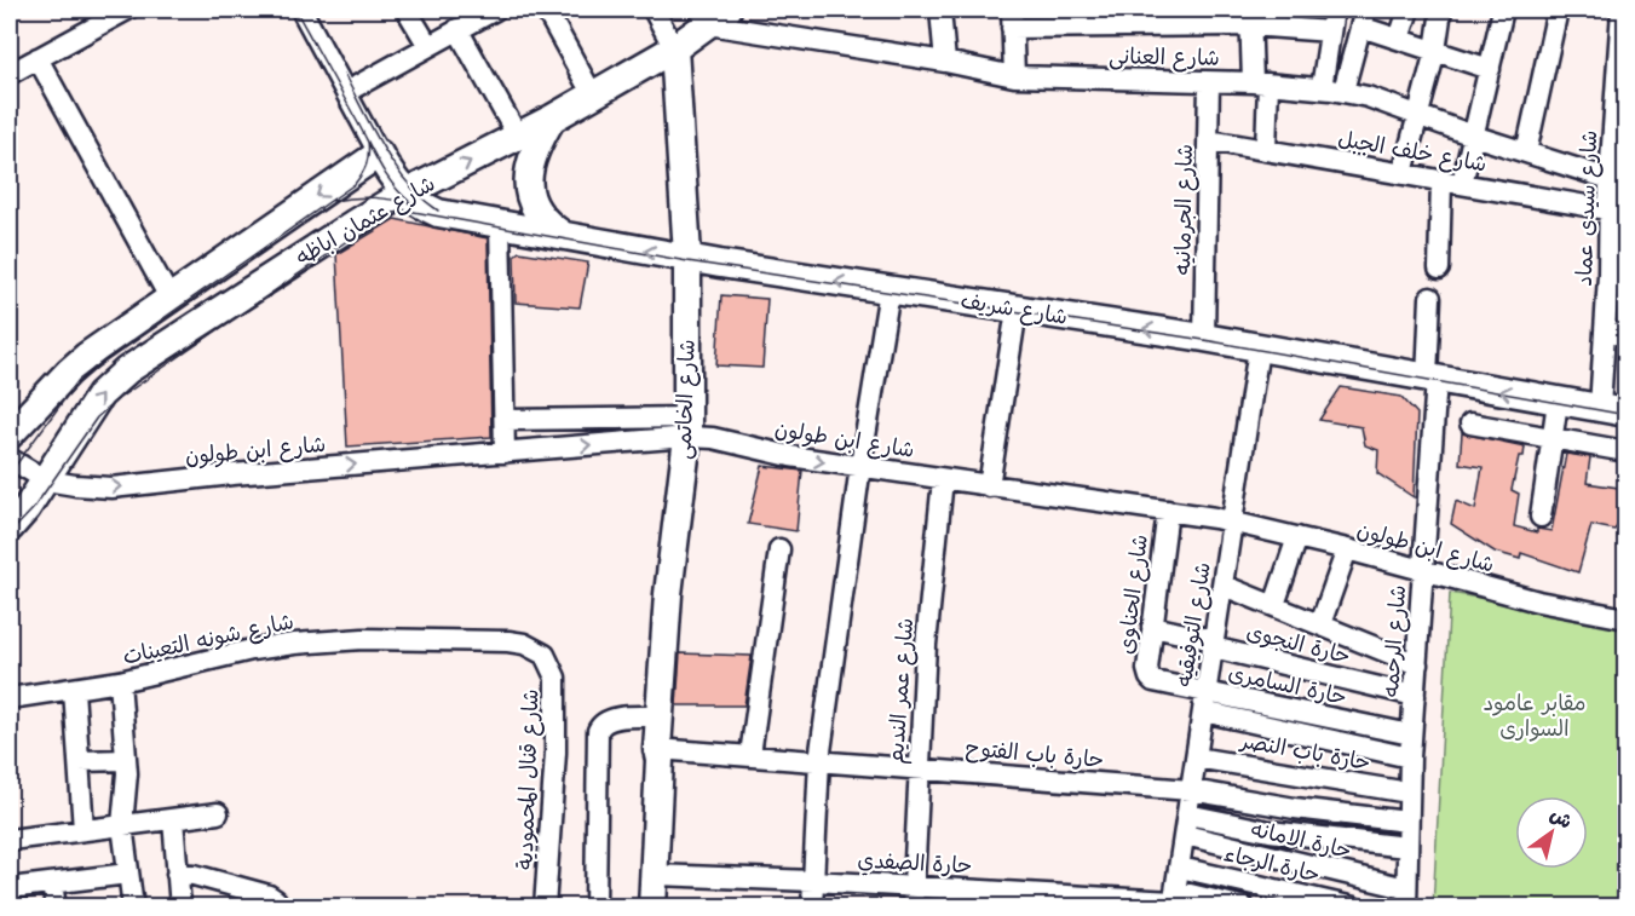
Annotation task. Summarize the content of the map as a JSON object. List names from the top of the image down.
{
  "streets": {
    "main road": ["شارع عثمان اباظه", "شارع شريف", "شارع الخاتمى"],
    "street": [
      "شارع العنانى",
      "شارع خلف الجبل",
      "شارع سيدى عماد",
      "شارع الجرمانيه",
      "شارع ابن طولون",
      "شارع الحناوى",
      "شارع التوفيقيه",
      "شارع شونه التعينات",
      "شارع الرحمه",
      "حارة النجوى",
      "حارة السامرى",
      "شارع عمر النديم",
      "حارة باب النصر",
      "حارة باب الفتوح",
      "شارع قنال المحمودية",
      "حارة الامانه",
      "حارة الصفدي",
      "حارة الرجاء"
    ]
  },
  "crossings": [
    ["شارع العنانى", "شارع سيدى عماد"],
    ["شارع العنانى", "شارع الجرمانيه"],
    ["شارع العنانى", "شارع عثمان اباظه"],
    ["شارع خلف الجبل", "شارع سيدى عماد"],
    ["شارع خلف الجبل", "شارع الجرمانيه"],
    ["شارع سيدى عماد", "شارع شريف"],
    ["شارع الجرمانيه", "شارع شريف"],
    ["شارع عثمان اباظه", "شارع شريف"],
    ["شارع عثمان اباظه", "شارع الخاتمى"],
    ["شارع عثمان اباظه", "شارع ابن طولون"],
    ["شارع شريف", "شارع الخاتمى"],
    ["شارع شريف", "شارع التوفيقيه"],
    ["شارع شريف", "شارع الرحمه"],
    ["شارع الخاتمى", "شارع ابن طولون"],
    ["شارع الخاتمى", "حارة باب الفتوح"],
    ["شارع الخاتمى", "حارة الصفدي"],
    ["شارع ابن طولون", "شارع الحناوى"],
    ["شارع ابن طولون", "شارع التوفيقيه"],
    ["شارع ابن طولون", "شارع الرحمه"],
    ["شارع ابن طولون", "شارع عمر النديم"],
    ["شارع الحناوى", "حارة النجوى"],
    ["شارع الحناوى", "حارة السامرى"],
    ["شارع التوفيقيه", "حارة النجوى"],
    ["شارع التوفيقيه", "حارة السامرى"],
    ["شارع التوفيقيه", "حارة باب النصر"],
    ["شارع التوفيقيه", "حارة باب الفتوح"],
    ["شارع التوفيقيه", "حارة الامانه"],
    ["شارع التوفيقيه", "حارة الصفدي"],
    ["شارع التوفيقيه", "حارة الرجاء"],
    ["شارع شونه التعينات", "شارع قنال المحمودية"],
    ["شارع الرحمه", "حارة النجوى"],
    ["شارع الرحمه", "حارة السامرى"],
    ["شارع الرحمه", "حارة باب النصر"],
    ["شارع الرحمه", "حارة باب الفتوح"],
    ["شارع الرحمه", "حارة الامانه"],
    ["شارع عمر النديم", "حارة باب الفتوح"],
    ["شارع عمر النديم", "حارة الصفدي"]
  ],
  "one_way": ["شارع شريف", "شارع ابن طولون"],
  "parks": ["مقابر عامود السوارى"],
  "north": "top right"
}
